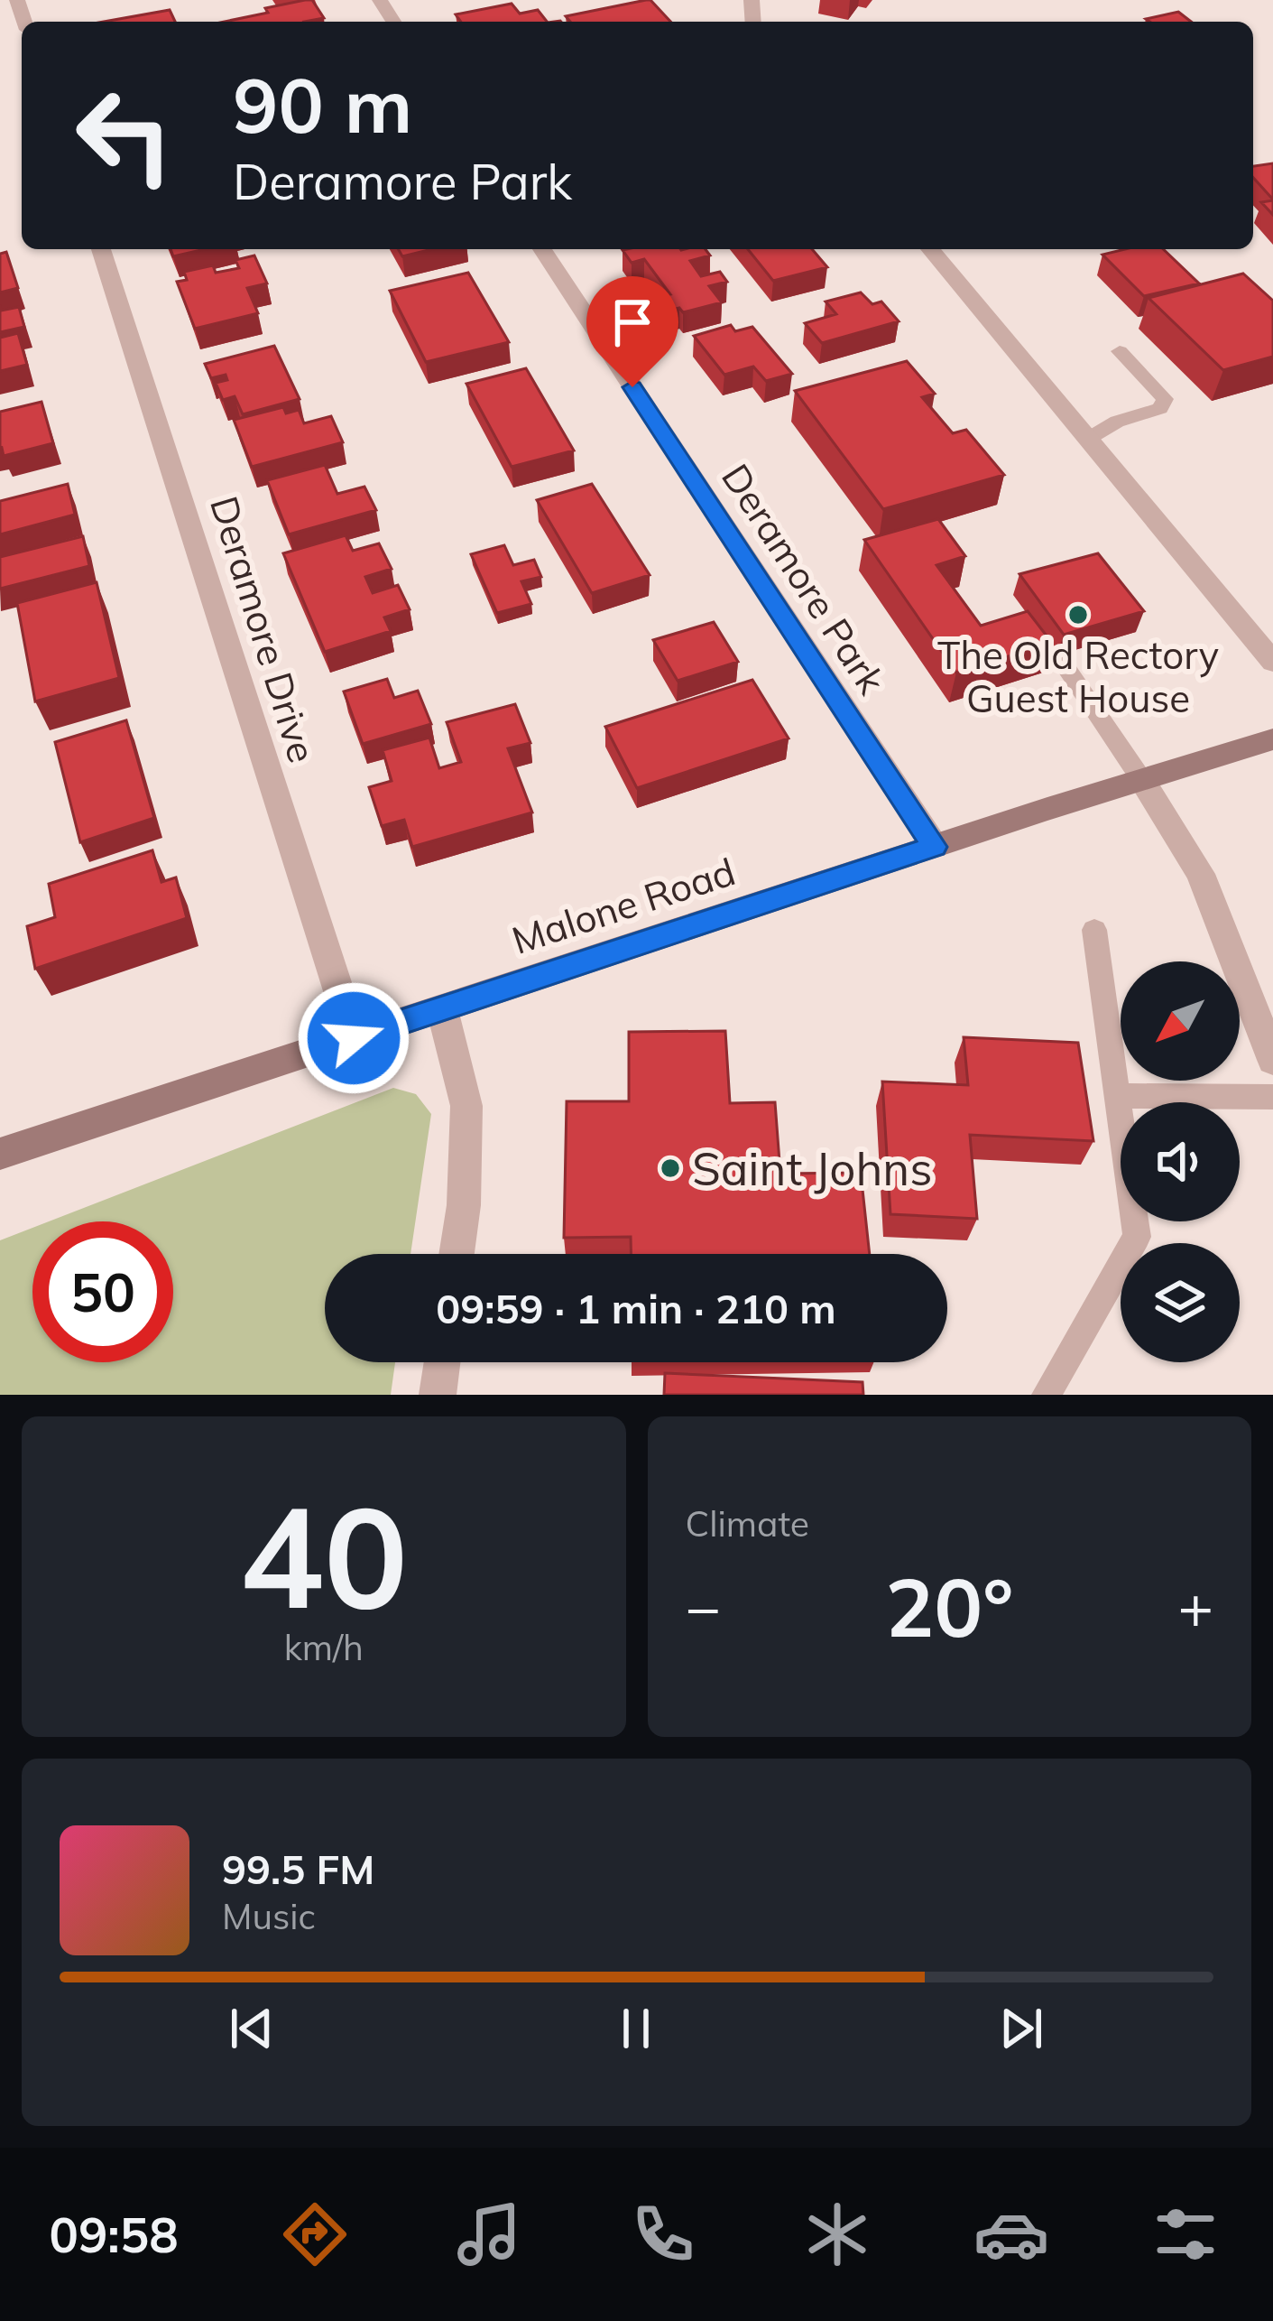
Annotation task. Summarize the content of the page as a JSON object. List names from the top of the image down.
{
  "streets": {
    "main road": ["Malone Road"],
    "street": ["Deramore Park", "Deramore Drive"]
  },
  "crossings": [
    ["Deramore Park", "Malone Road"],
    ["Deramore Drive", "Malone Road"]
  ],
  "places": ["The Old Rectory Guest House", "Saint Johns"],
  "north": "bottom left",
  "page": {
    "turn": ["90 m", "Deramore Park"],
    "limit": "50",
    "trip": "09:59 · 1 min · 210 m",
    "tile": [
      ["40", "km/h"],
      "Climate"
    ],
    "heat": ["−", "20°", "+"],
    "song": ["99.5 FM", "Music"],
    "tabs": "09:58"
  }
}
